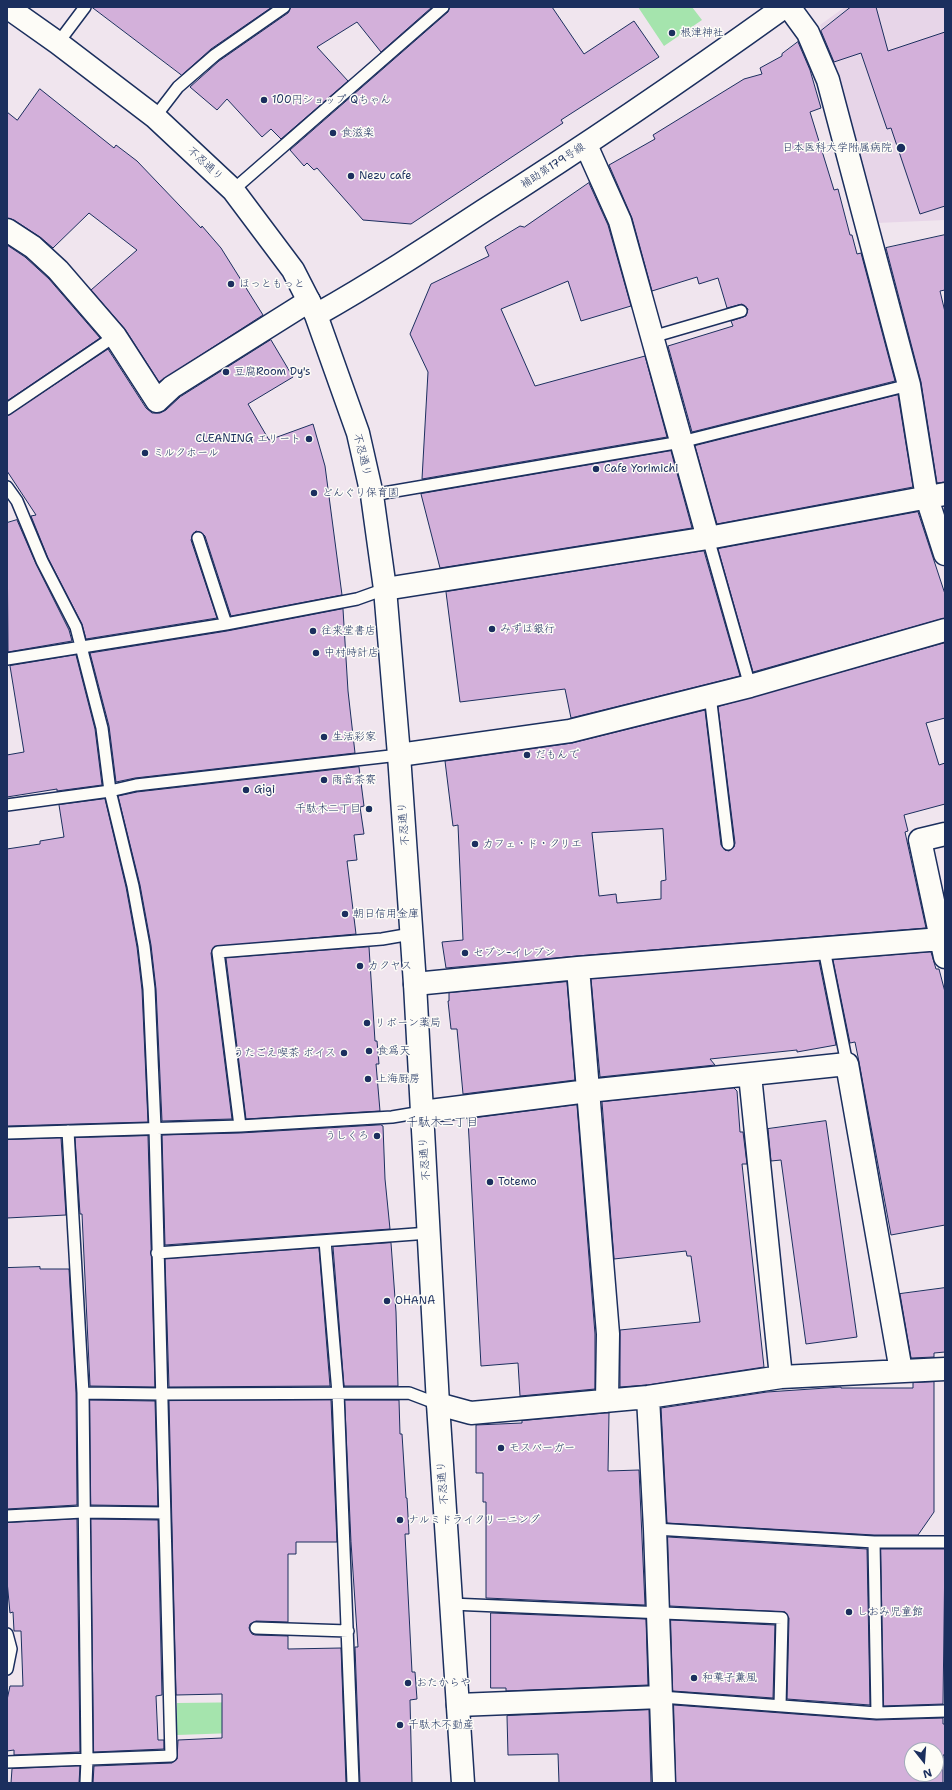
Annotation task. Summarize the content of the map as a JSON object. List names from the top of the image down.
{
  "streets": {
    "street": ["不忍通り", "補助第179号線"]
  },
  "crossings": [
    ["不忍通り", "補助第179号線"]
  ],
  "districts": ["千駄木二丁目"],
  "places": [
    "根津神社",
    "100円ショップ Qちゃん",
    "食滋楽",
    "日本医科大学附属病院",
    "Nezu cafe",
    "ほっともっと",
    "豆腐Room Dy's",
    "CLEANING エリート",
    "ミルクホール",
    "Cafe Yorimichi",
    "どんぐり保育園",
    "みずほ銀行",
    "往来堂書店",
    "中村時計店",
    "生活彩家",
    "だもんで",
    "雨音茶寮",
    "Gigi",
    "千駄木二丁目",
    "カフェ・ド・クリエ",
    "朝日信用金庫",
    "セブン-イレブン",
    "カクヤス",
    "リボーン薬局",
    "食爲天",
    "うたごえ喫茶 ボイス",
    "上海厨房",
    "うしくろ",
    "Totemo",
    "OHANA",
    "モスバーガー",
    "ナルミドライクリーニング",
    "しおみ児童館",
    "和菓子薫風",
    "おたからや",
    "千駄木不動産"
  ],
  "north": "bottom"
}
